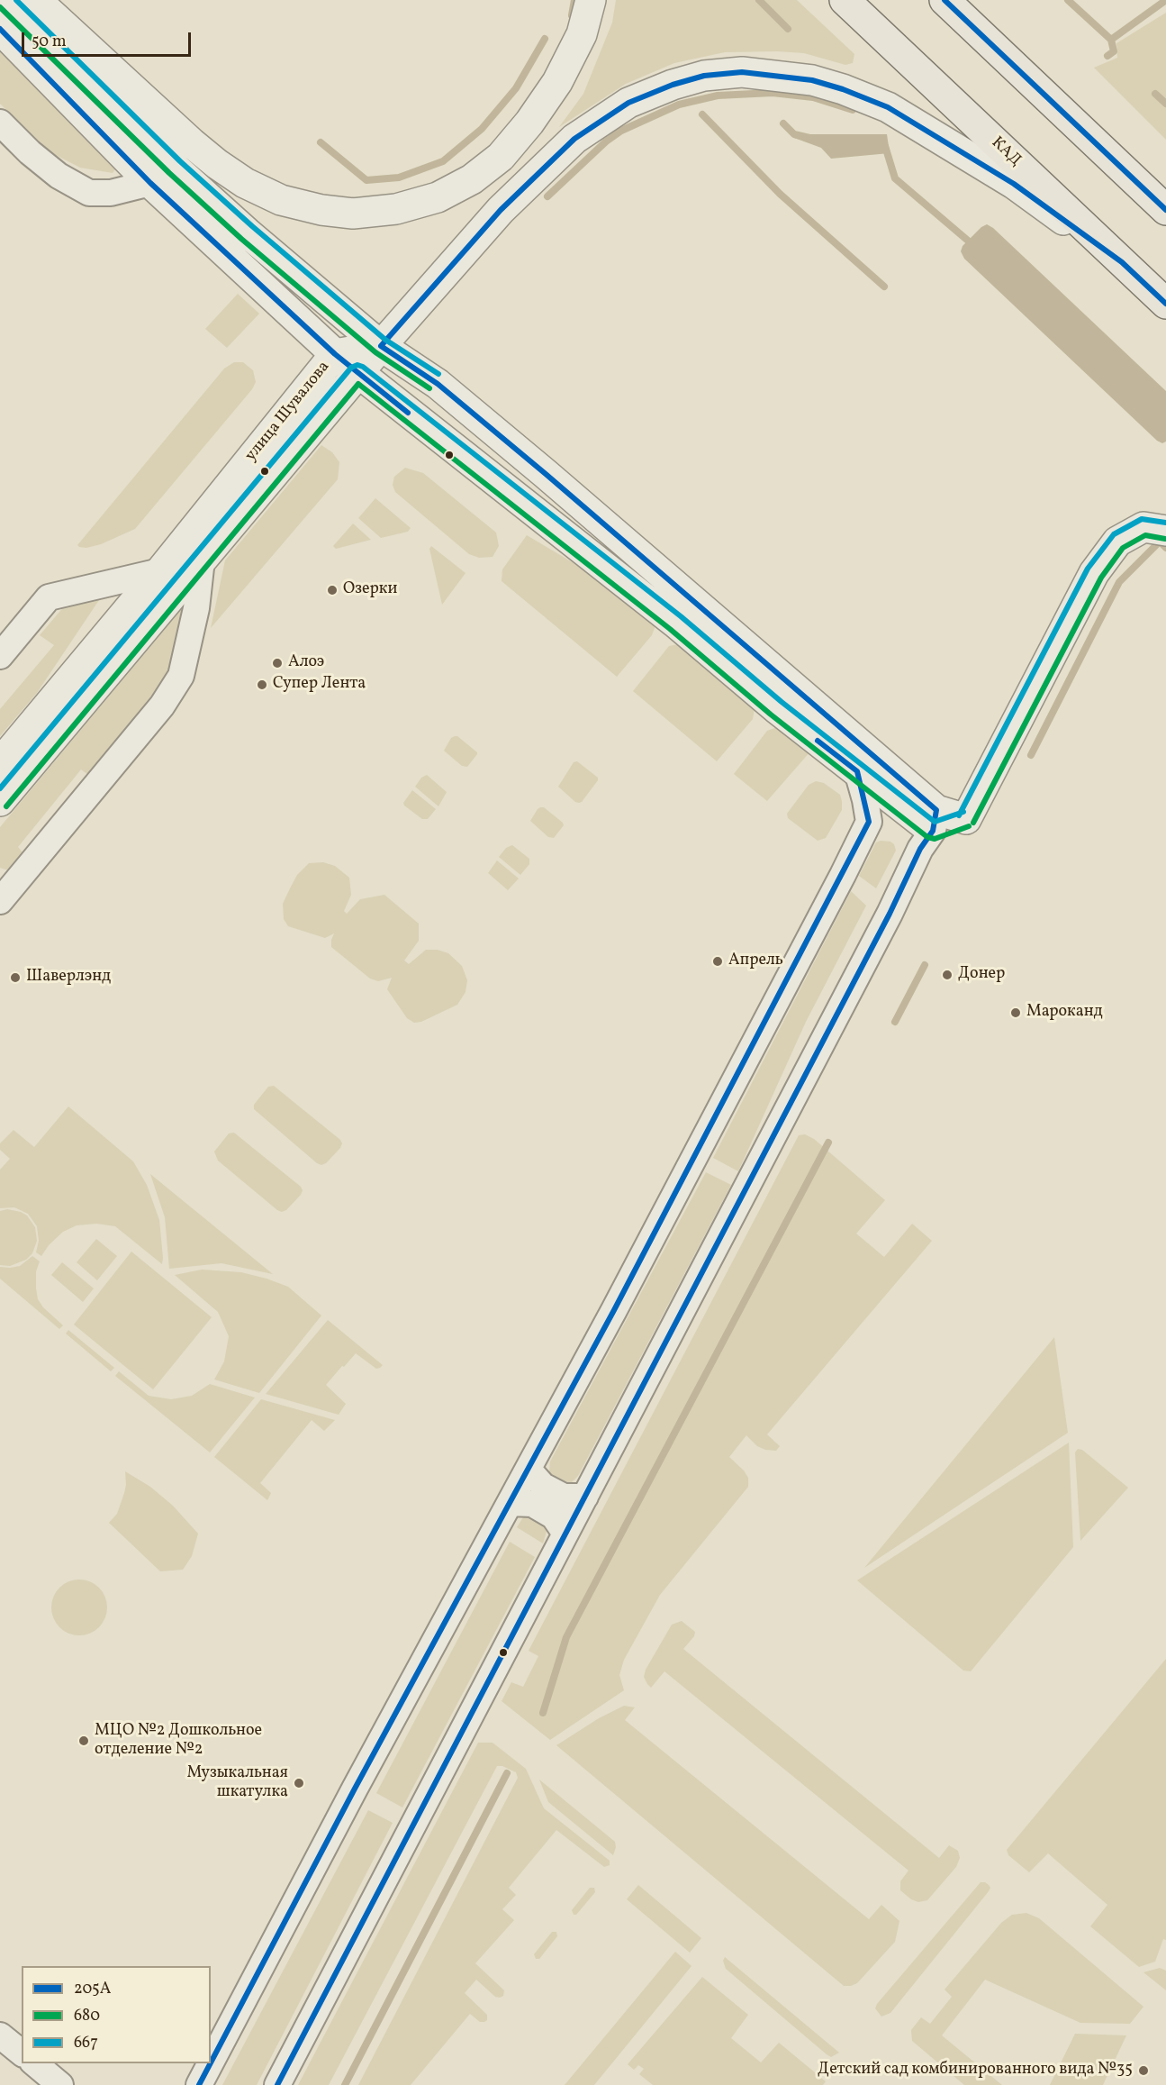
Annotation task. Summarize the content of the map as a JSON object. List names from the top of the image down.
{
  "streets": {
    "highway": ["КАД"],
    "street": ["улица Шувалова"]
  },
  "places": [
    "Озерки",
    "Алоэ",
    "Супер Лента",
    "Апрель",
    "Донер",
    "Шаверлэнд",
    "Мароканд",
    "МЦО №2 Дошкольное отделение №2",
    "Музыкальная шкатулка",
    "Детский сад комбинированного вида №35"
  ],
  "lines": ["transit line 205А", "transit line 667", "transit line 680"],
  "legend": ["205А", "680", "667"],
  "scale_bar": "50 m"
}
